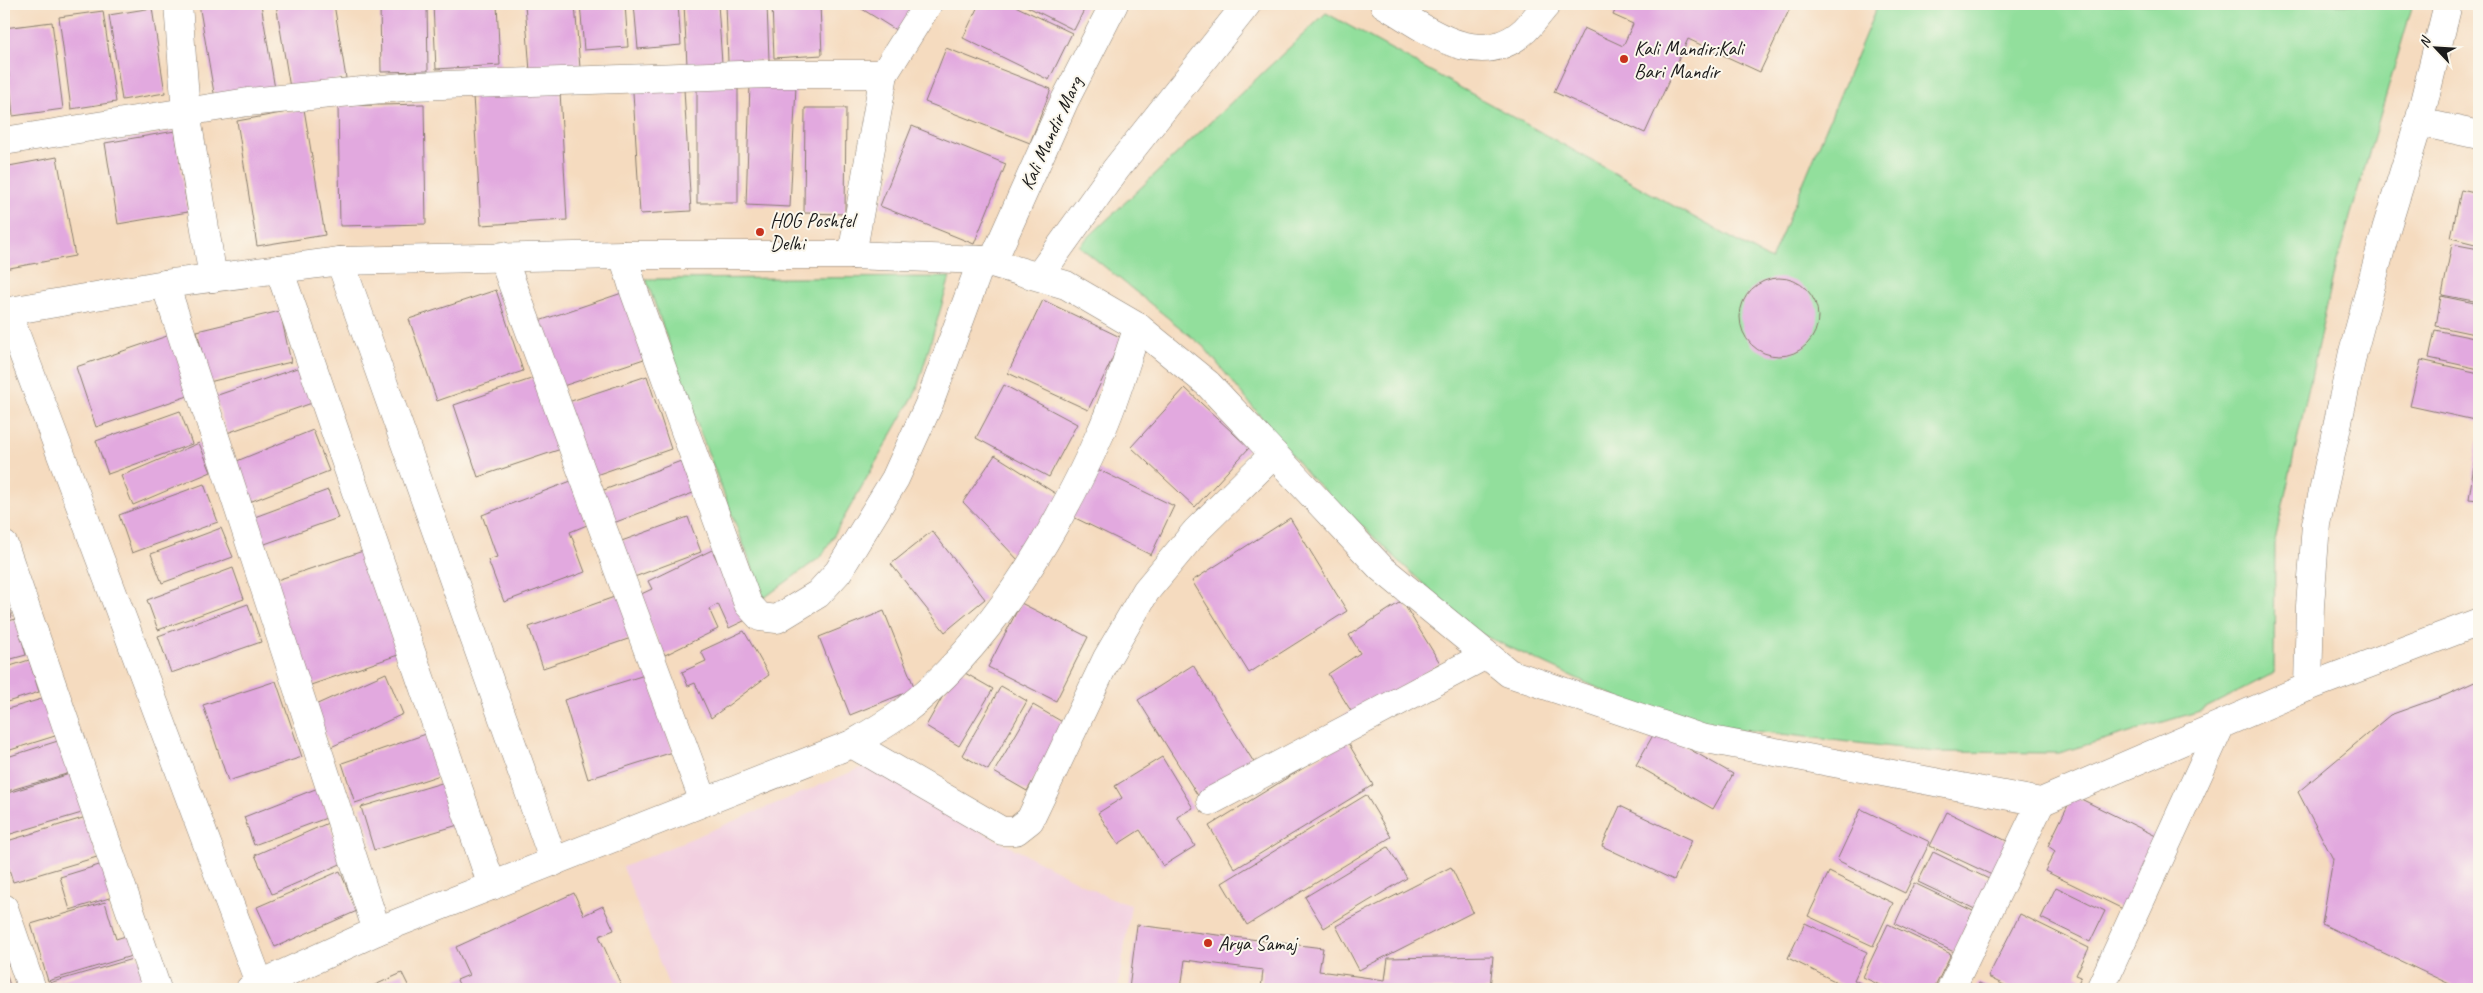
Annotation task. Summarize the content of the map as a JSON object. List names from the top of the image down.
{
  "streets": {
    "street": ["Kali Mandir Marg"]
  },
  "places": ["Kali Mandir;Kali Bari Mandir", "HOG Poshtel Delhi", "Arya Samaj"],
  "north": "top left"
}
